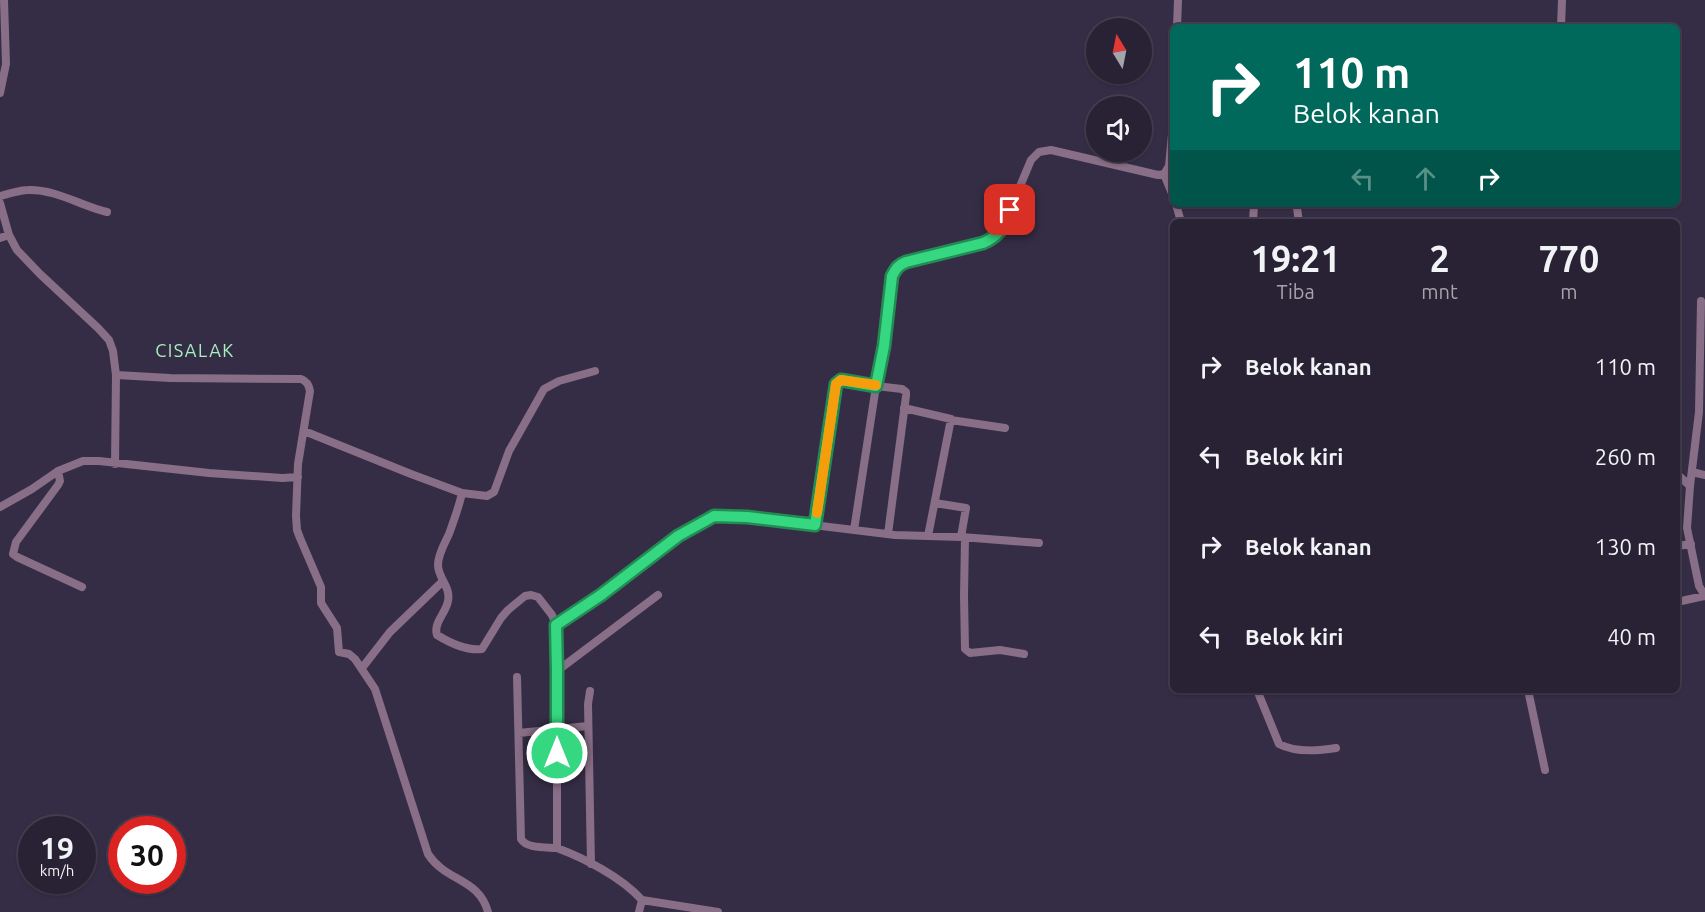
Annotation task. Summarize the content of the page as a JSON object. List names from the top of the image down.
{
  "districts": ["CISALAK"],
  "north": "top",
  "page": {
    "turn": ["110 m", "Belok kanan"],
    "eta": [
      "19:21",
      "Tiba",
      "2",
      "mnt",
      "770",
      "m"
    ],
    "list": [
      {
        "name": "Belok kanan",
        "value": "110 m"
      },
      {
        "name": "Belok kiri",
        "value": "260 m"
      },
      {
        "name": "Belok kanan",
        "value": "130 m"
      },
      {
        "name": "Belok kiri",
        "value": "40 m"
      }
    ],
    "speed": "19 km/h",
    "limit": "30"
  }
}
